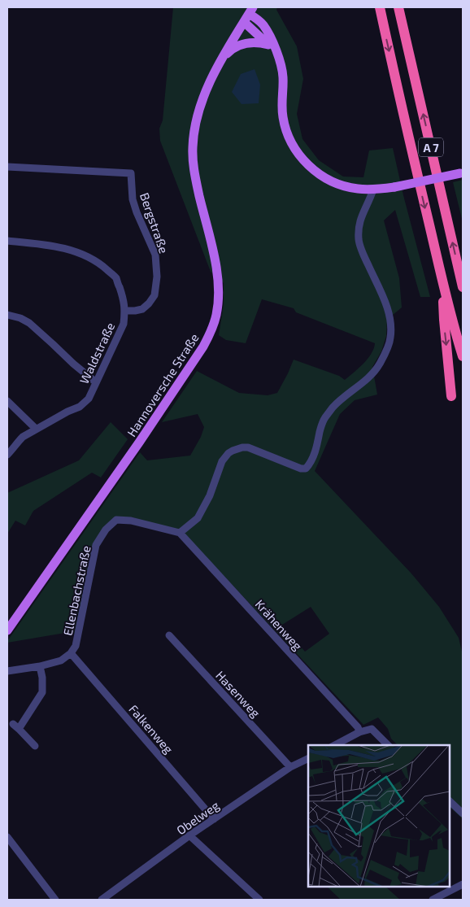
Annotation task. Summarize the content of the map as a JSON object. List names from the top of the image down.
{
  "streets": {
    "highway": ["A 7"],
    "main road": ["Hannoversche Straße"],
    "street": [
      "Bergstraße",
      "Waldstraße",
      "Ellenbachstraße",
      "Krähenweg",
      "Hasenweg",
      "Falkenweg",
      "Obelweg"
    ]
  },
  "crossings": [
    ["Bergstraße", "Waldstraße"],
    ["Ellenbachstraße", "Krähenweg"],
    ["Ellenbachstraße", "Falkenweg"],
    ["Hasenweg", "Obelweg"],
    ["Falkenweg", "Obelweg"]
  ]
}
